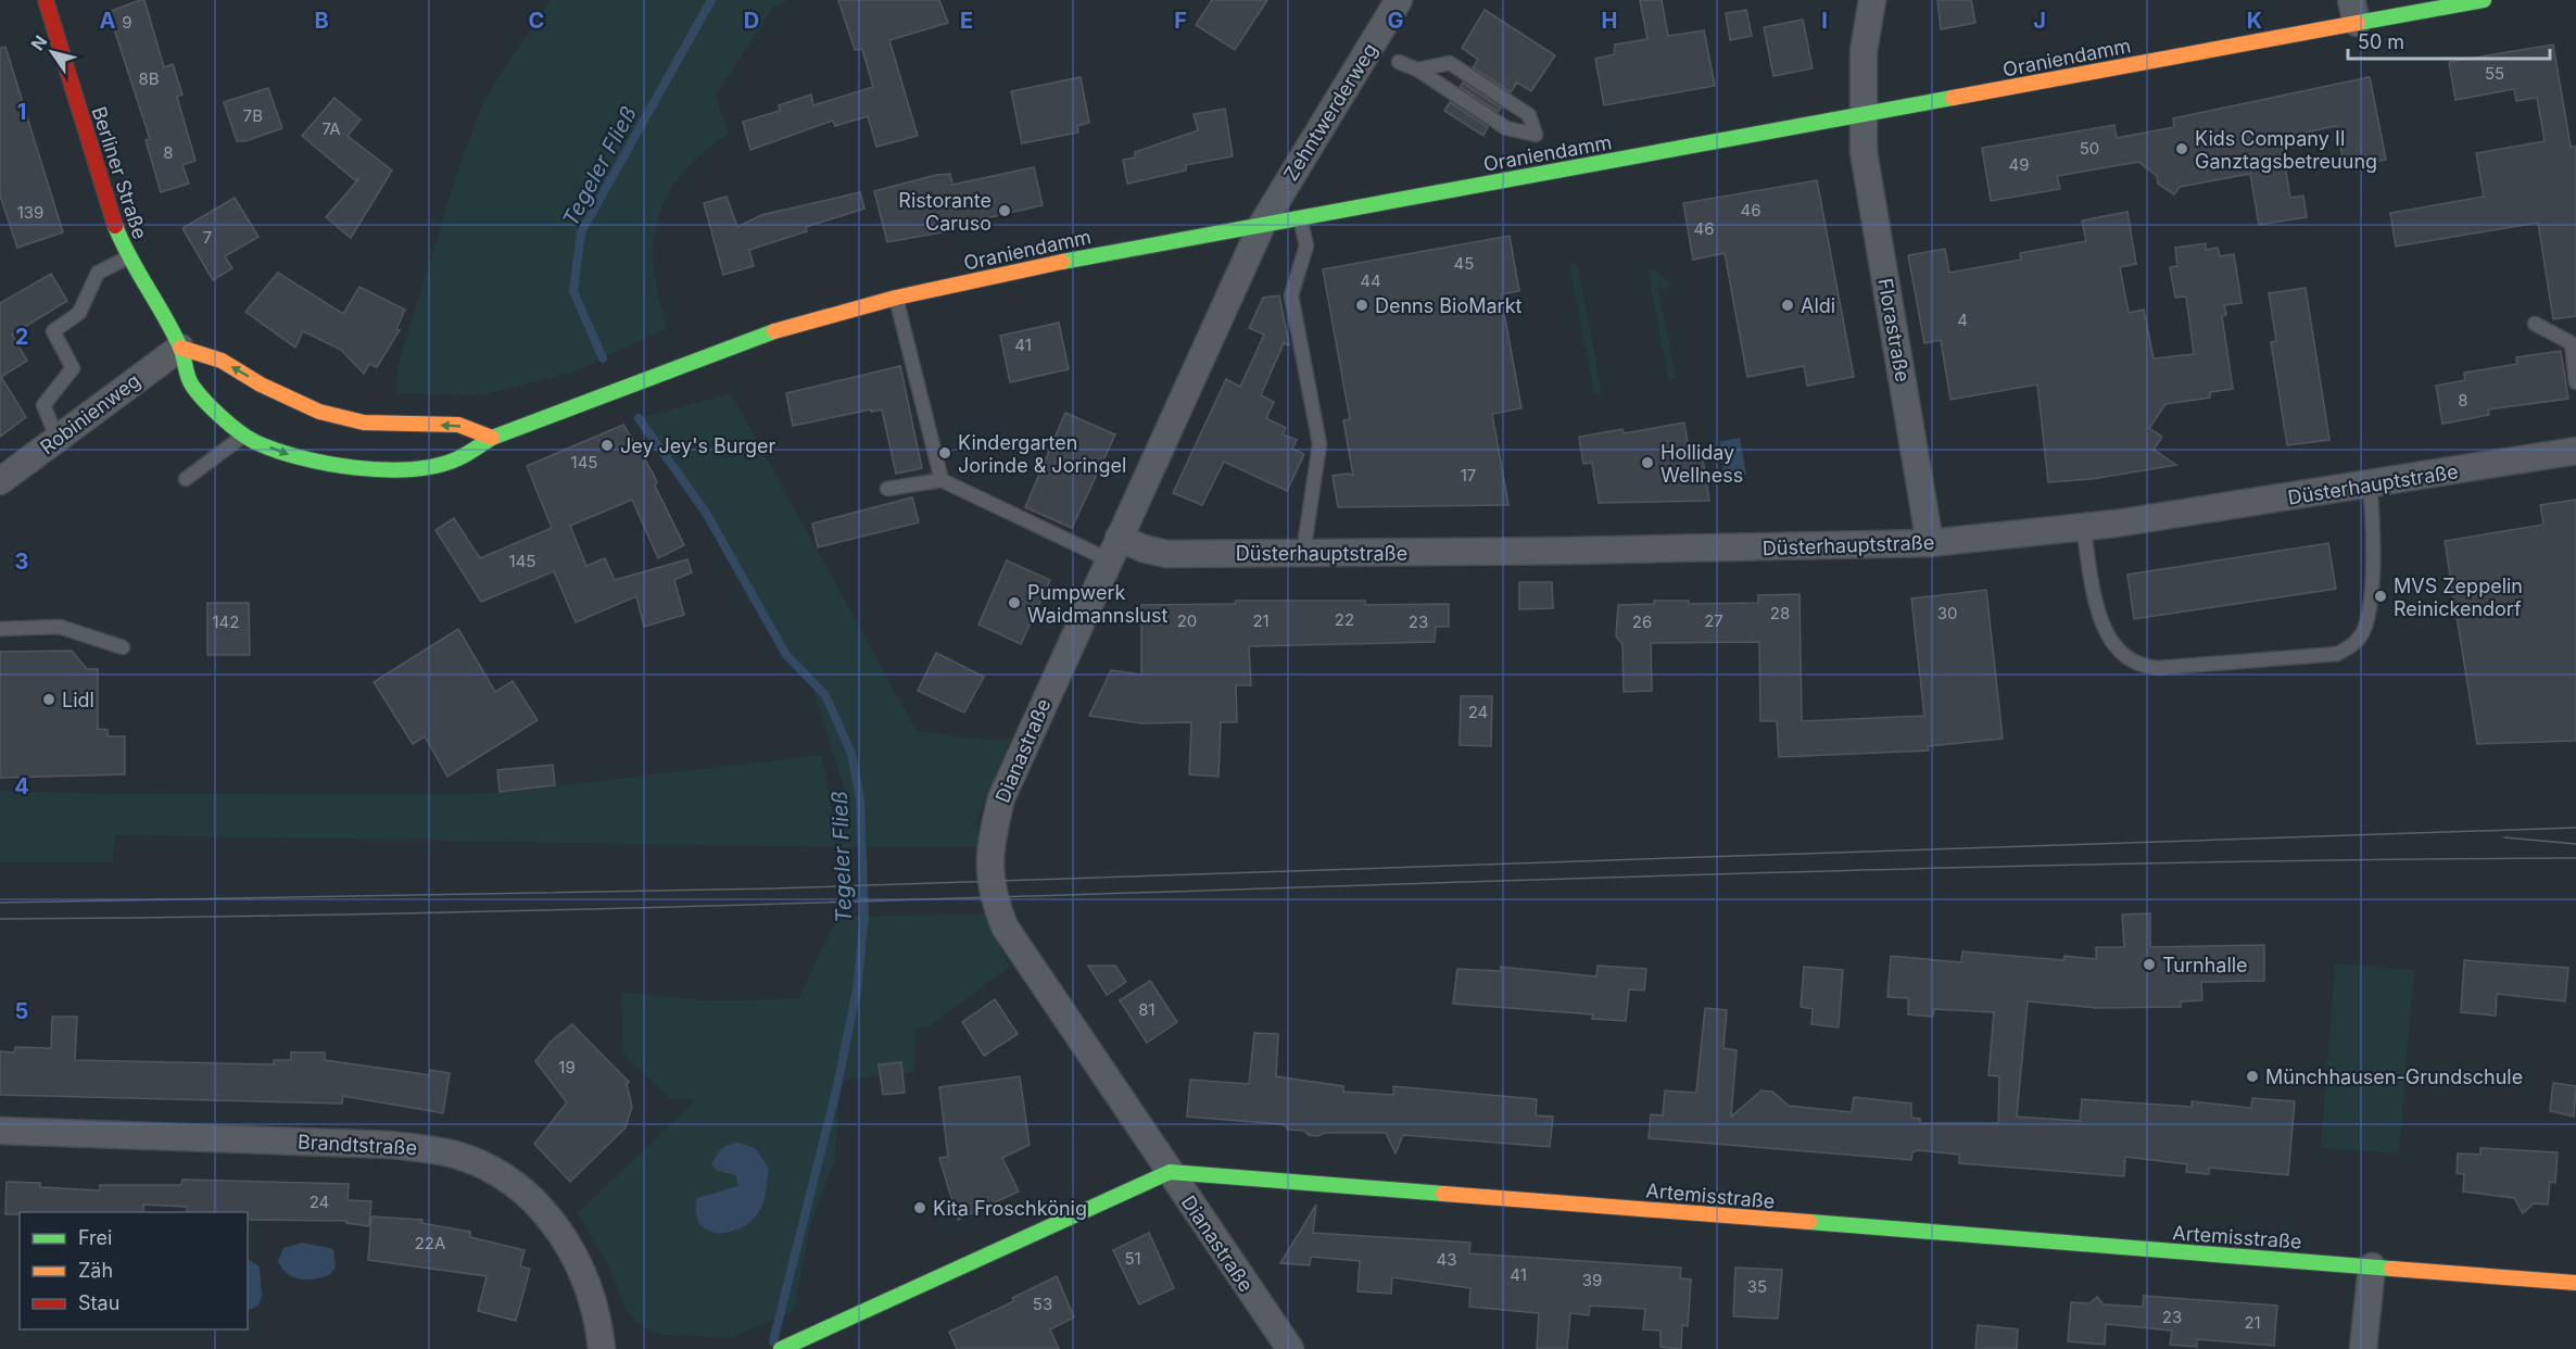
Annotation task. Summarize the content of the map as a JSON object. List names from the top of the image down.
{
  "streets": {
    "main road": ["Oraniendamm", "Berliner Straße", "Artemisstraße"],
    "street": [
      "Zehntwerderweg",
      "Florastraße",
      "Robinienweg",
      "Düsterhauptstraße",
      "Dianastraße",
      "Brandtstraße"
    ]
  },
  "crossings": [
    ["Oraniendamm", "Zehntwerderweg"],
    ["Oraniendamm", "Berliner Straße"],
    ["Oraniendamm", "Florastraße"],
    ["Oraniendamm", "Dianastraße"],
    ["Zehntwerderweg", "Dianastraße"],
    ["Berliner Straße", "Robinienweg"],
    ["Florastraße", "Düsterhauptstraße"],
    ["Düsterhauptstraße", "Dianastraße"],
    ["Dianastraße", "Artemisstraße"]
  ],
  "water": ["Tegeler Fließ"],
  "places": [
    "Kids Company II Ganztagsbetreuung",
    "Ristorante Caruso",
    "Denns BioMarkt",
    "Aldi",
    "Jey Jey's Burger",
    "Kindergarten Jorinde & Joringel",
    "Holliday Wellness",
    "MVS Zeppelin Reinickendorf",
    "Pumpwerk Waidmannslust",
    "Lidl",
    "Turnhalle",
    "Münchhausen-Grundschule",
    "Kita Froschkönig"
  ],
  "house_numbers": [
    "9",
    "55",
    "8B",
    "7B",
    "7A",
    "50",
    "8",
    "49",
    "46",
    "139",
    "46",
    "7",
    "45",
    "44",
    "4",
    "41",
    "8",
    "145",
    "17",
    "145",
    "28",
    "30",
    "22",
    "20",
    "21",
    "27",
    "142",
    "23",
    "26",
    "24",
    "81",
    "19",
    "24",
    "22A",
    "51",
    "43",
    "41",
    "39",
    "35",
    "53",
    "23",
    "21"
  ],
  "legend": ["Frei", "Zäh", "Stau"],
  "scale_bar": "50 m",
  "north": "top left",
  "grid": {
    "columns": [
      "A",
      "B",
      "C",
      "D",
      "E",
      "F",
      "G",
      "H",
      "I",
      "J",
      "K"
    ],
    "rows": [
      "1",
      "2",
      "3",
      "4",
      "5"
    ]
  }
}
